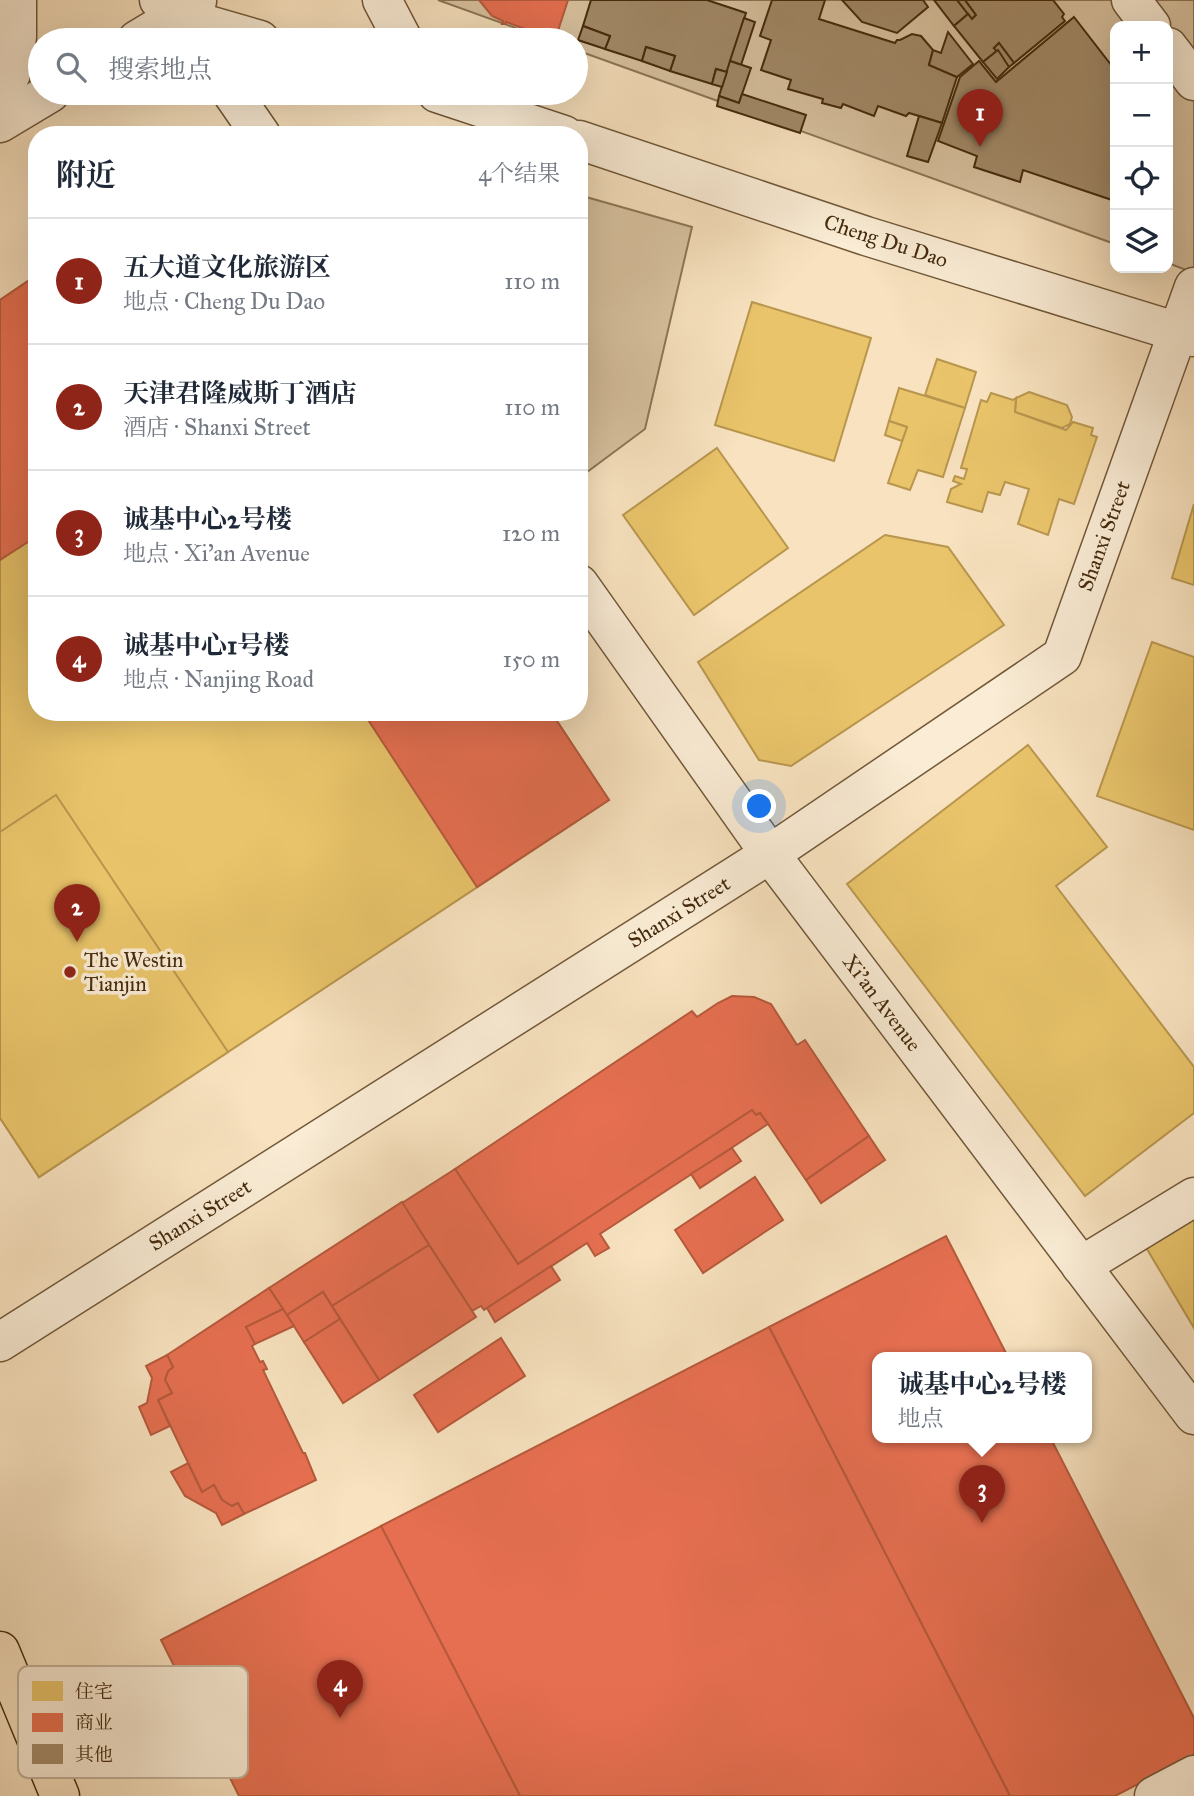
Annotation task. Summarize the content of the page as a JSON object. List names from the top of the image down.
{
  "streets": {
    "street": ["Cheng Du Dao", "Shanxi Street", "Xi'an Avenue"]
  },
  "crossings": [
    ["Cheng Du Dao", "Shanxi Street"],
    ["Shanxi Street", "Xi'an Avenue"]
  ],
  "places": ["The Westin Tianjin"],
  "legend": ["住宅", "商业", "其他"],
  "page": {
    "map_buttons": ["+", "−"],
    "search": "搜索地点",
    "pins": [
      "1",
      "2",
      "3",
      "4"
    ],
    "heading": ["附近", "4个结果"],
    "list": [
      {
        "mark": "1",
        "name": "五大道文化旅游区",
        "note": "地点 · Cheng Du Dao",
        "value": "110 m"
      },
      {
        "mark": "2",
        "name": "天津君隆威斯丁酒店",
        "note": "酒店 · Shanxi Street",
        "value": "110 m"
      },
      {
        "mark": "3",
        "name": "诚基中心2号楼",
        "note": "地点 · Xi'an Avenue",
        "value": "120 m"
      },
      {
        "mark": "4",
        "name": "诚基中心1号楼",
        "note": "地点 · Nanjing Road",
        "value": "150 m"
      }
    ],
    "popup": ["诚基中心2号楼", "地点"]
  }
}
